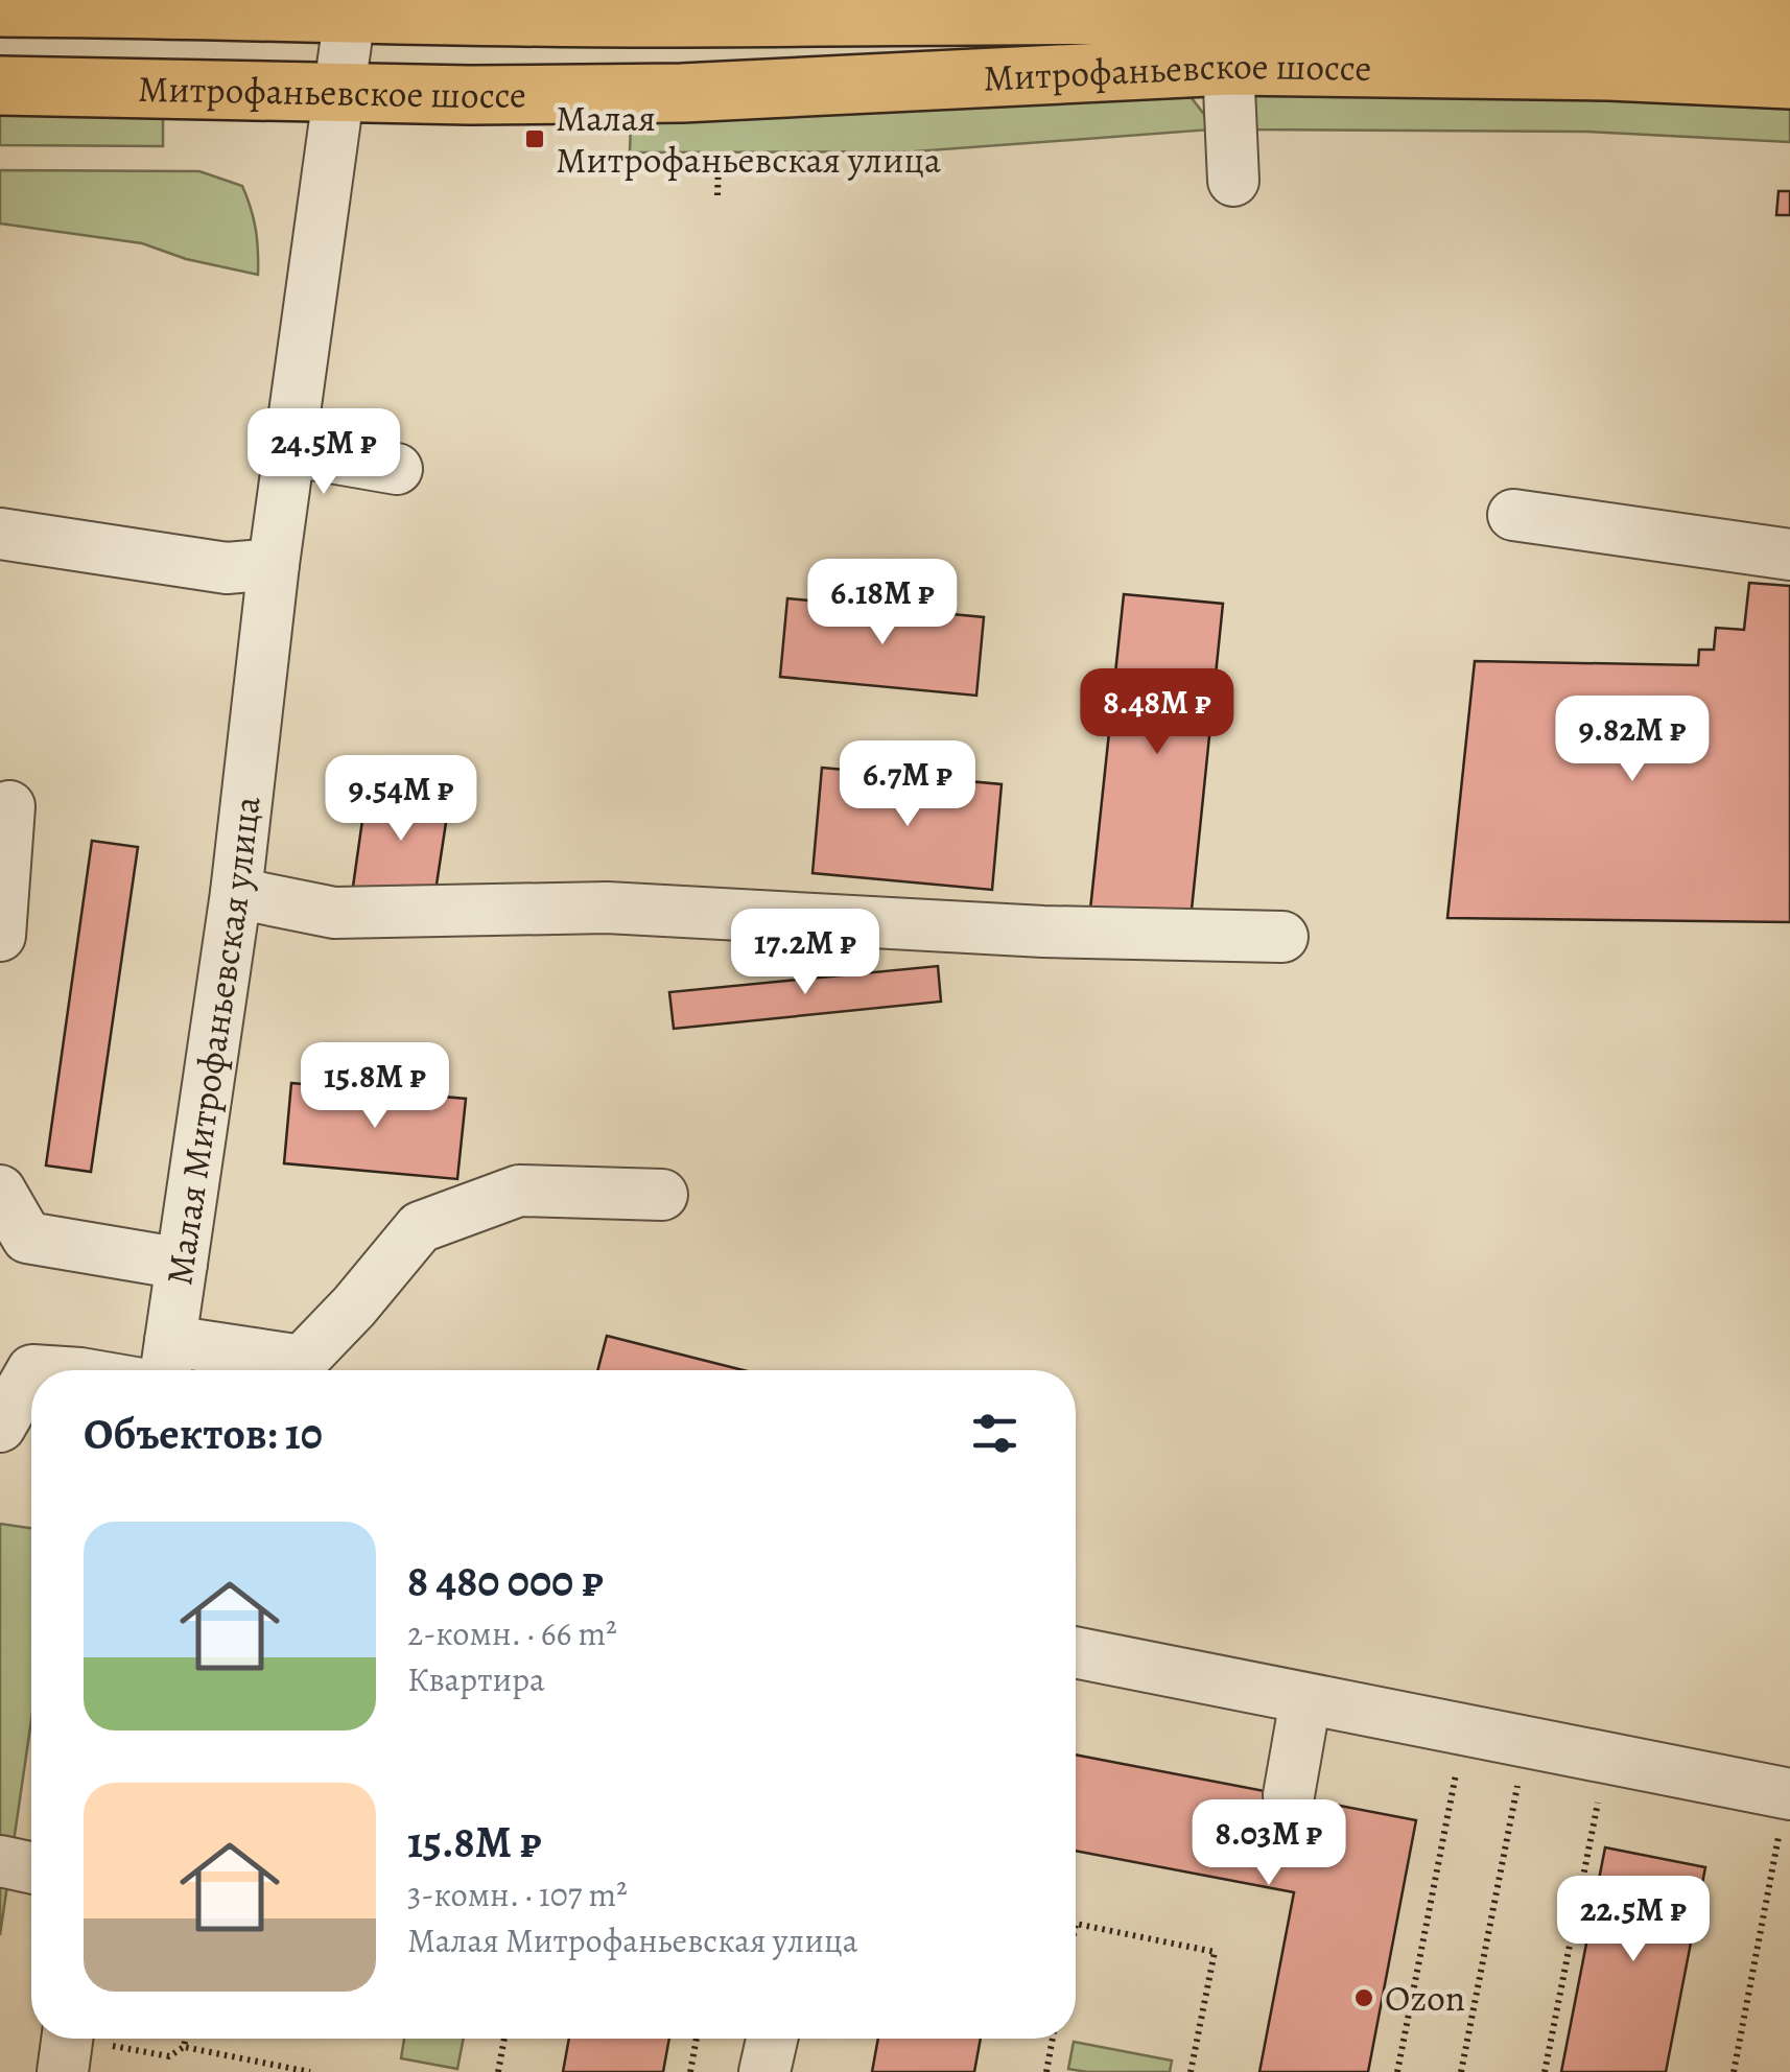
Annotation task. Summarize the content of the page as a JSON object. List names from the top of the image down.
{
  "streets": {
    "main road": ["Митрофаньевское шоссе"],
    "street": ["Малая Митрофаньевская улица"]
  },
  "crossings": [
    ["Митрофаньевское шоссе", "Малая Митрофаньевская улица"]
  ],
  "places": {
    "transit": ["Малая Митрофаньевская улица"],
    "other": ["Ozon"]
  },
  "page": {
    "price": [
      "24.5M ₽",
      "6.18M ₽",
      "8.48M ₽",
      "9.82M ₽",
      "6.7M ₽",
      "9.54M ₽",
      "17.2M ₽",
      "15.8M ₽",
      "8.03M ₽",
      "22.5M ₽"
    ],
    "heading": "Объектов: 10",
    "list": [
      {
        "name": "8 480 000 ₽",
        "note": "2-комн. · 66 m² · Квартира"
      },
      {
        "name": "15.8M ₽",
        "note": "3-комн. · 107 m² · Малая Митрофаньевская улица"
      }
    ]
  }
}
